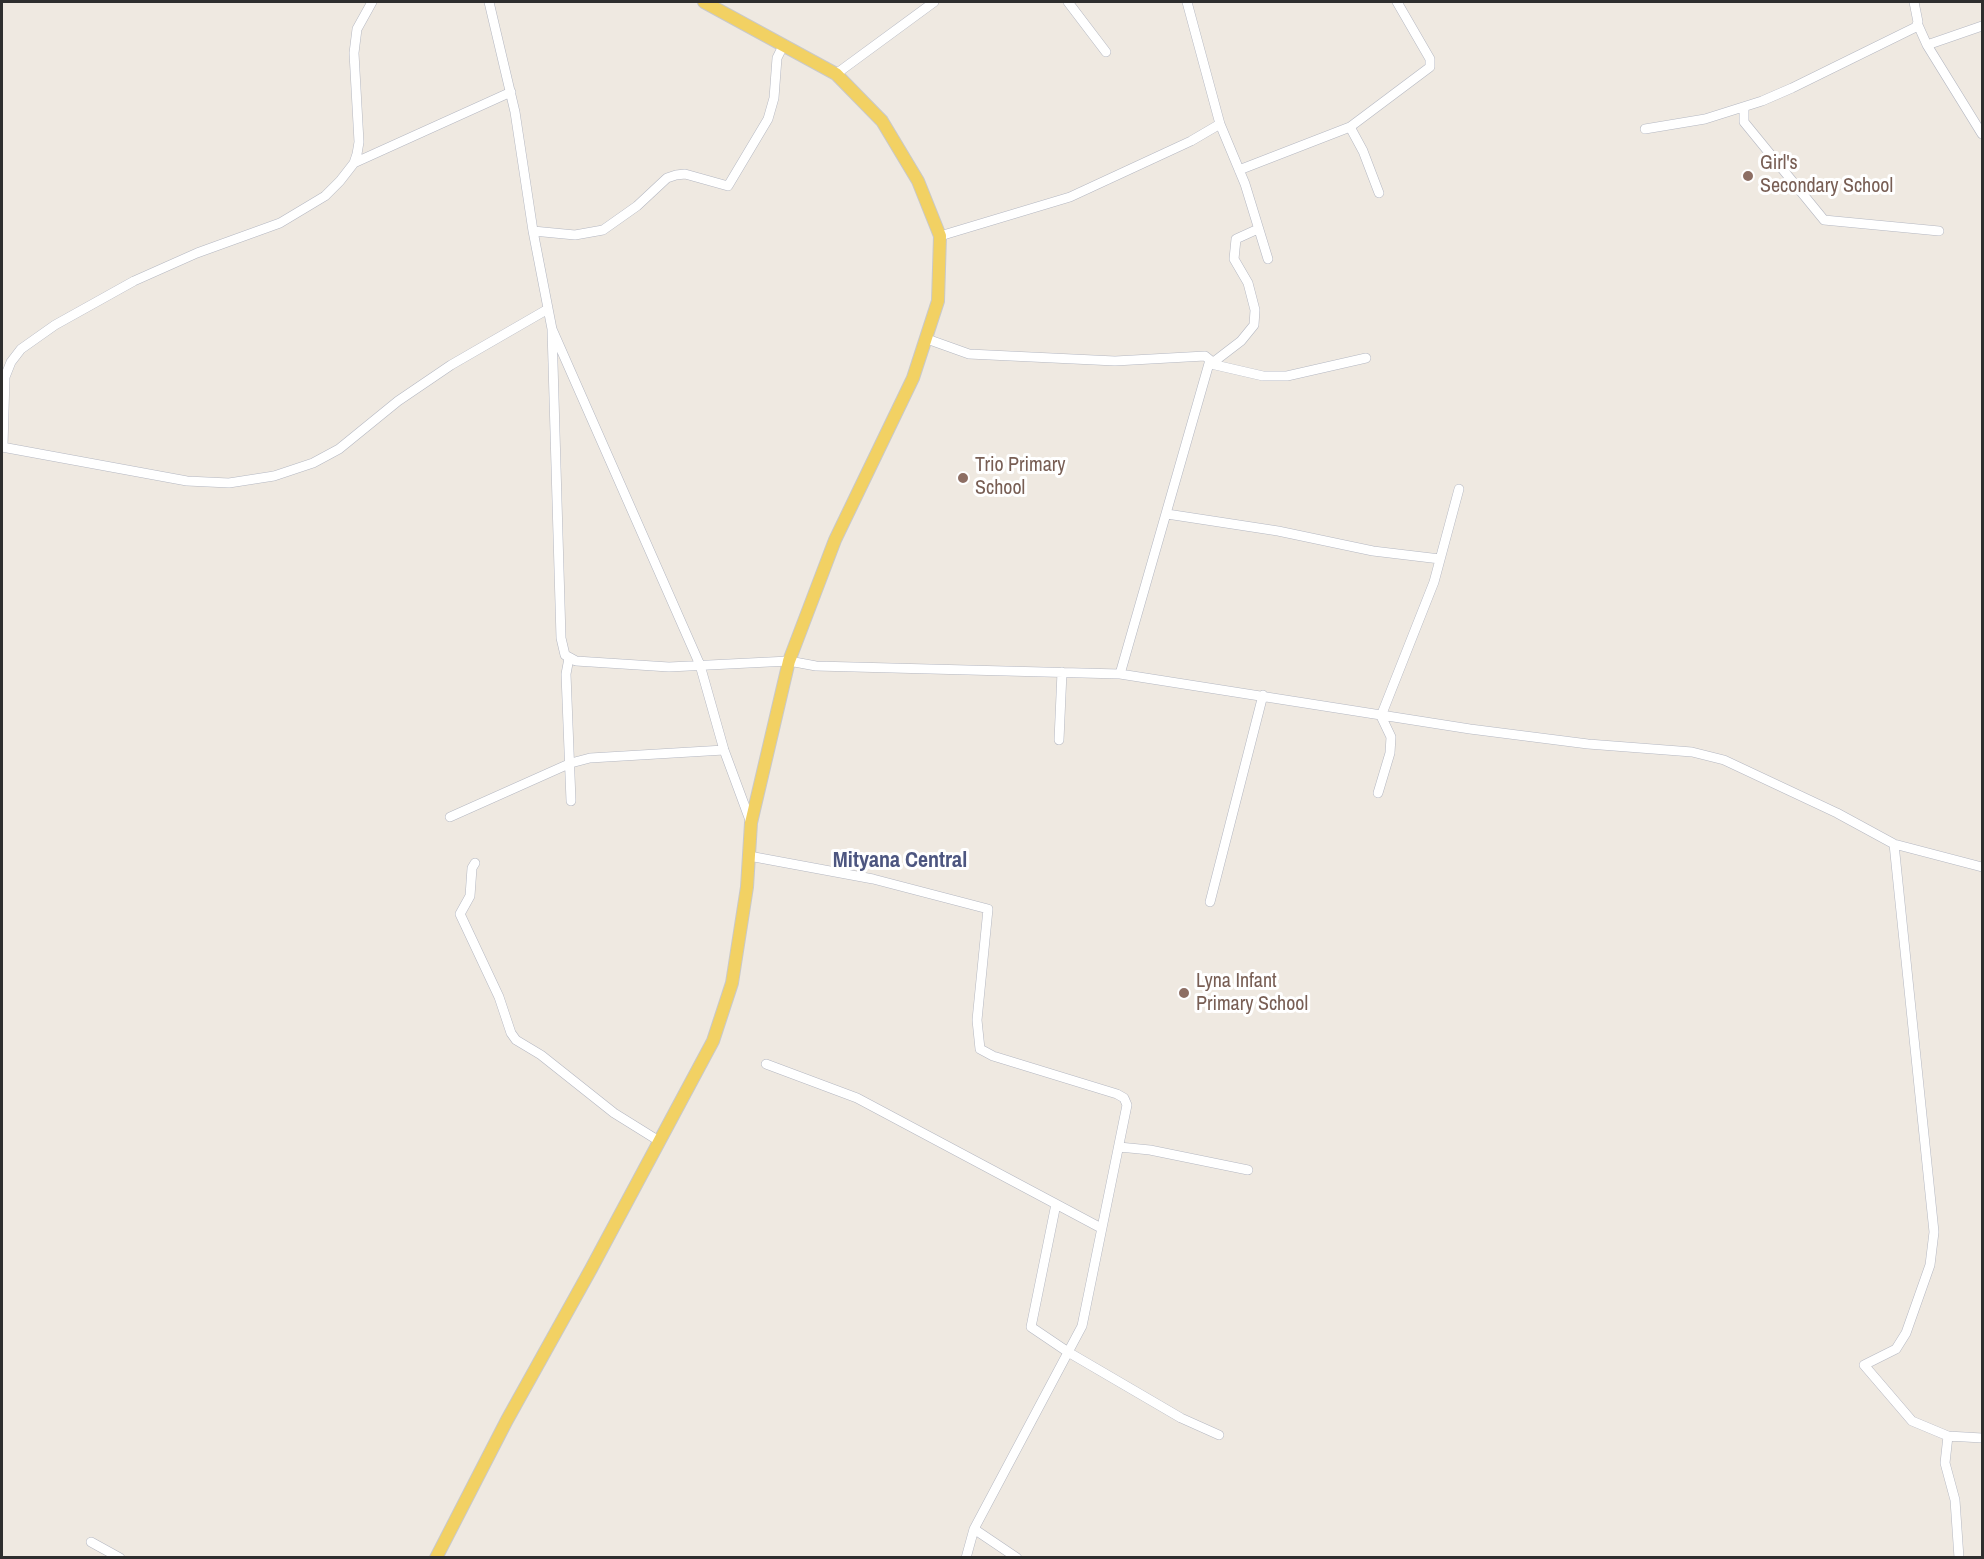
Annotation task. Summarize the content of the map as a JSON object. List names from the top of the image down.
{
  "districts": ["Mityana Central"],
  "places": ["Girl's Secondary School", "Trio Primary School", "Lyna Infant Primary School"]
}
